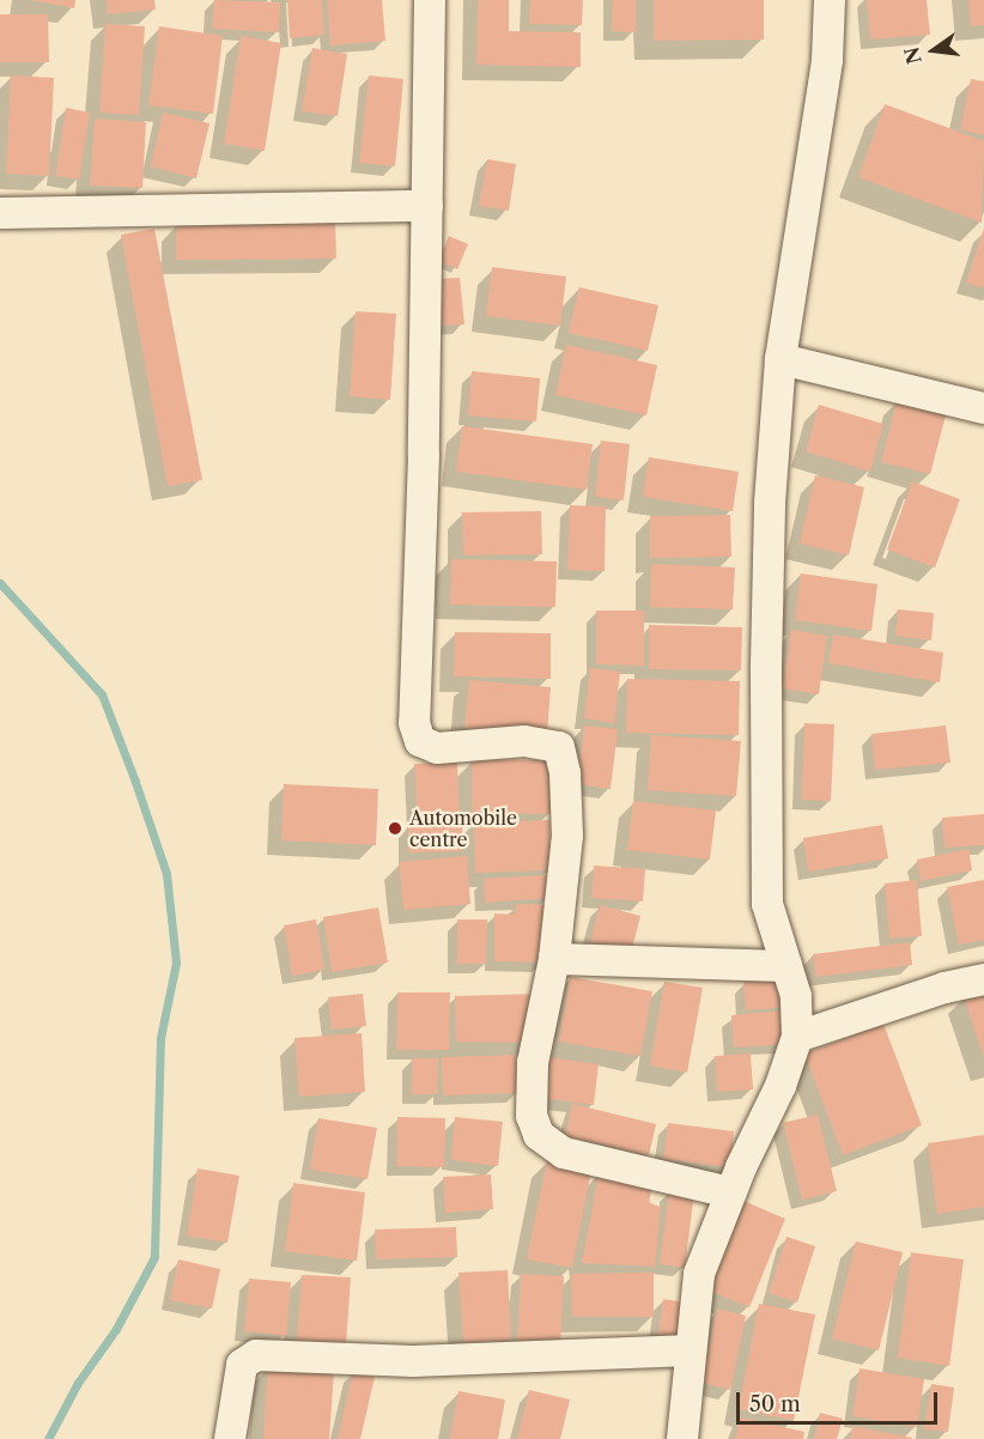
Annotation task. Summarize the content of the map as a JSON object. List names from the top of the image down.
{
  "places": ["Automobile centre"],
  "scale_bar": "50 m",
  "north": "left"
}
